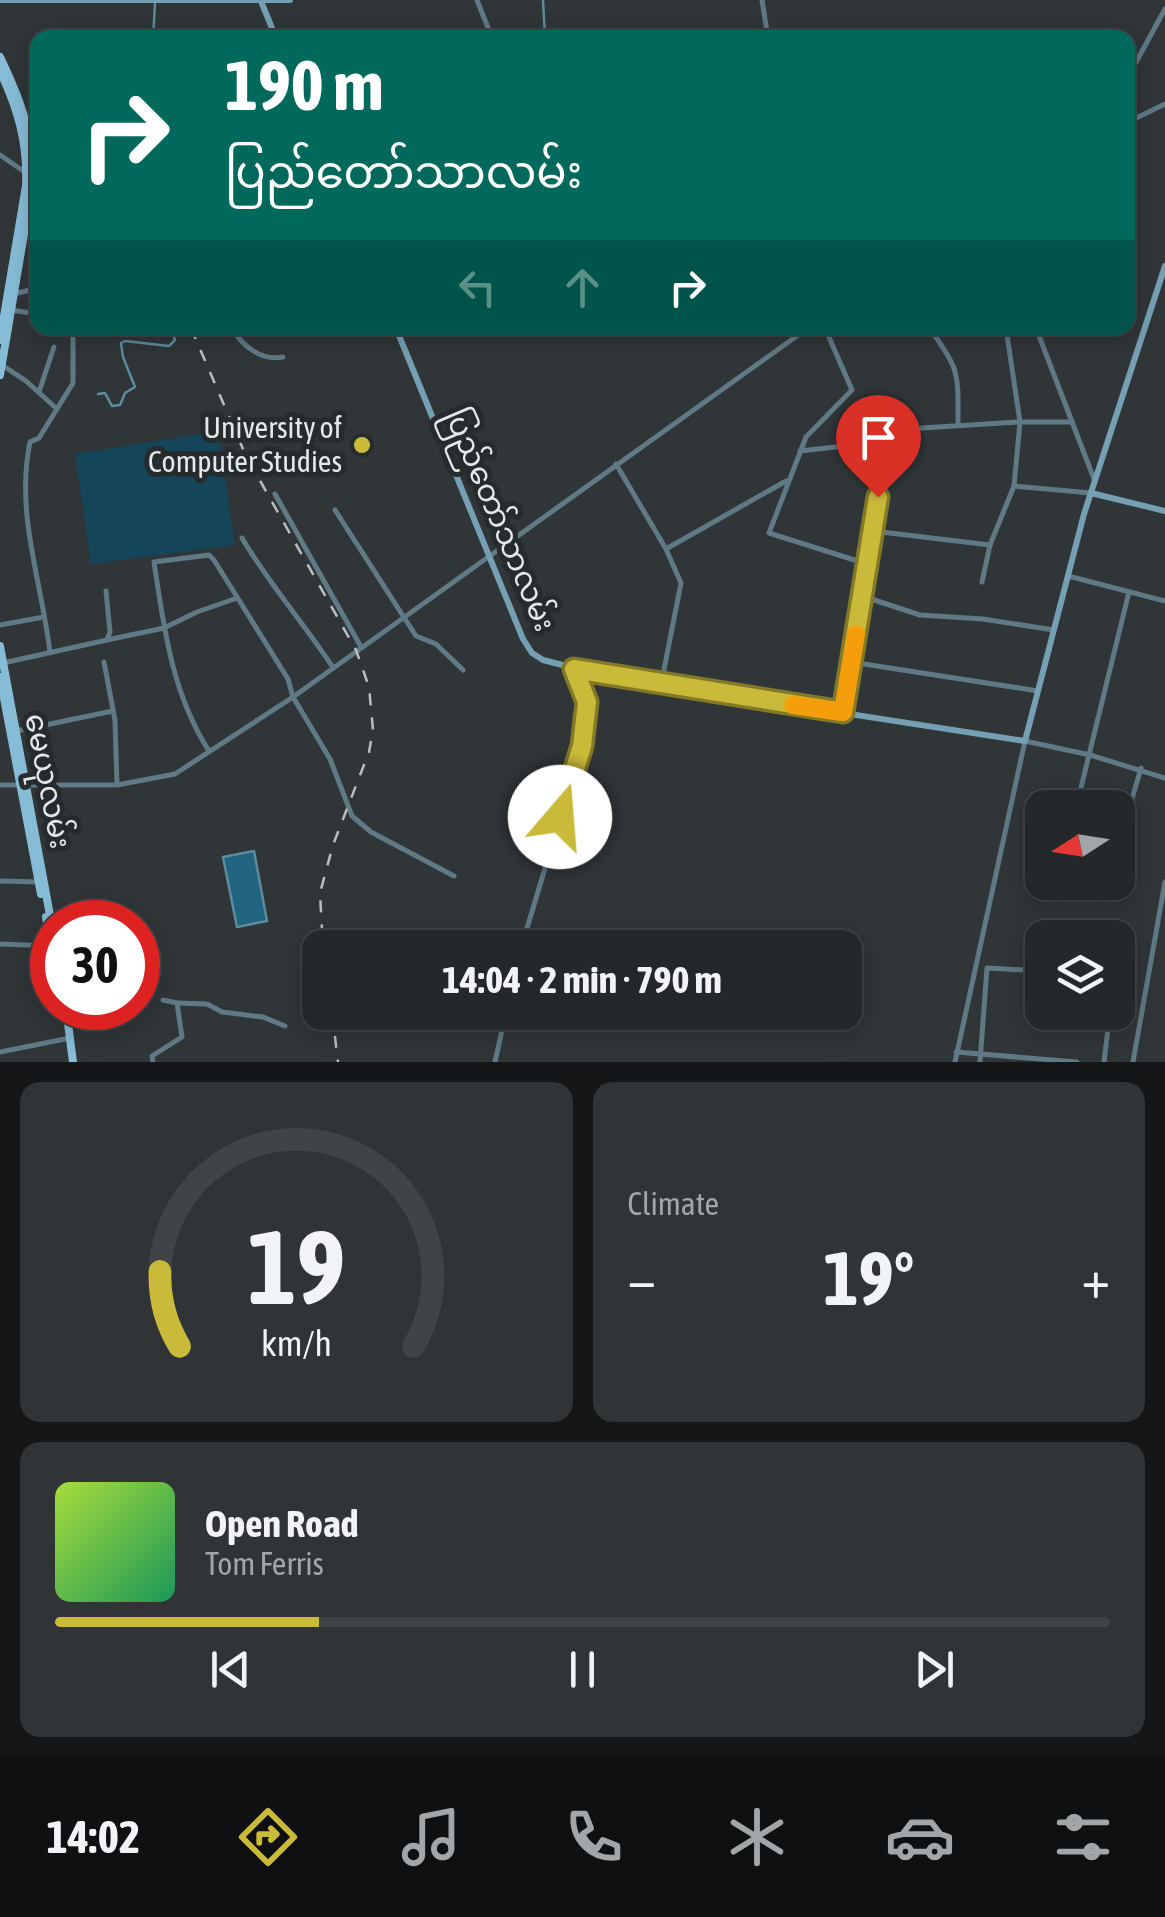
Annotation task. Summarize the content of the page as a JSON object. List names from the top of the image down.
{
  "streets": {
    "main road": ["မေယုလမ်း"],
    "street": ["ပြည်တော်သာလမ်း"]
  },
  "places": ["University of Computer Studies"],
  "north": "left",
  "page": {
    "turn": ["190 m", "ပြည်တော်သာလမ်း"],
    "limit": "30",
    "trip": "14:04 · 2 min · 790 m",
    "tile": "Climate",
    "heat": ["−", "19°", "+"],
    "song": ["Open Road", "Tom Ferris"],
    "tabs": "14:02",
    "gauge": ["19", "km/h"]
  }
}
